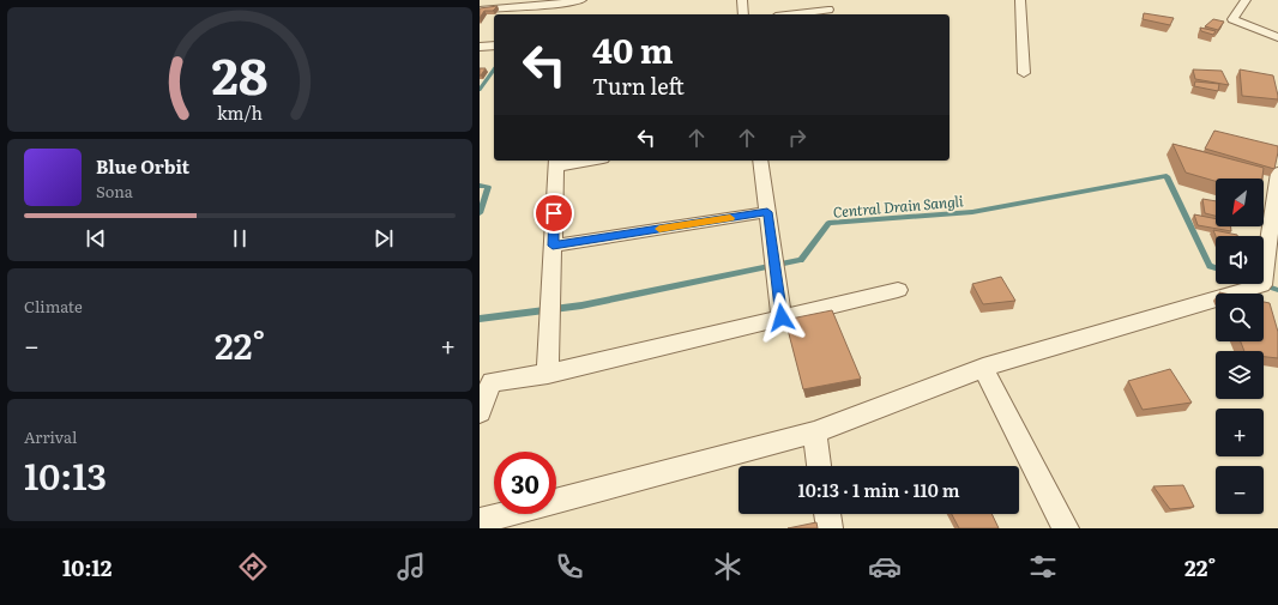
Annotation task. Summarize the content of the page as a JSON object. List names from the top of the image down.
{
  "water": ["Central Drain Sangli"],
  "north": "bottom left",
  "page": {
    "turn": ["40 m", "Turn left"],
    "song": ["Blue Orbit", "Sona"],
    "map_buttons": ["+", "−"],
    "tile": [
      "Climate",
      ["Arrival", "10:13"]
    ],
    "heat": ["−", "22°", "+"],
    "limit": "30",
    "trip": "10:13 · 1 min · 110 m",
    "tabs": ["10:12", "22°"],
    "gauge": ["28", "km/h"]
  }
}
